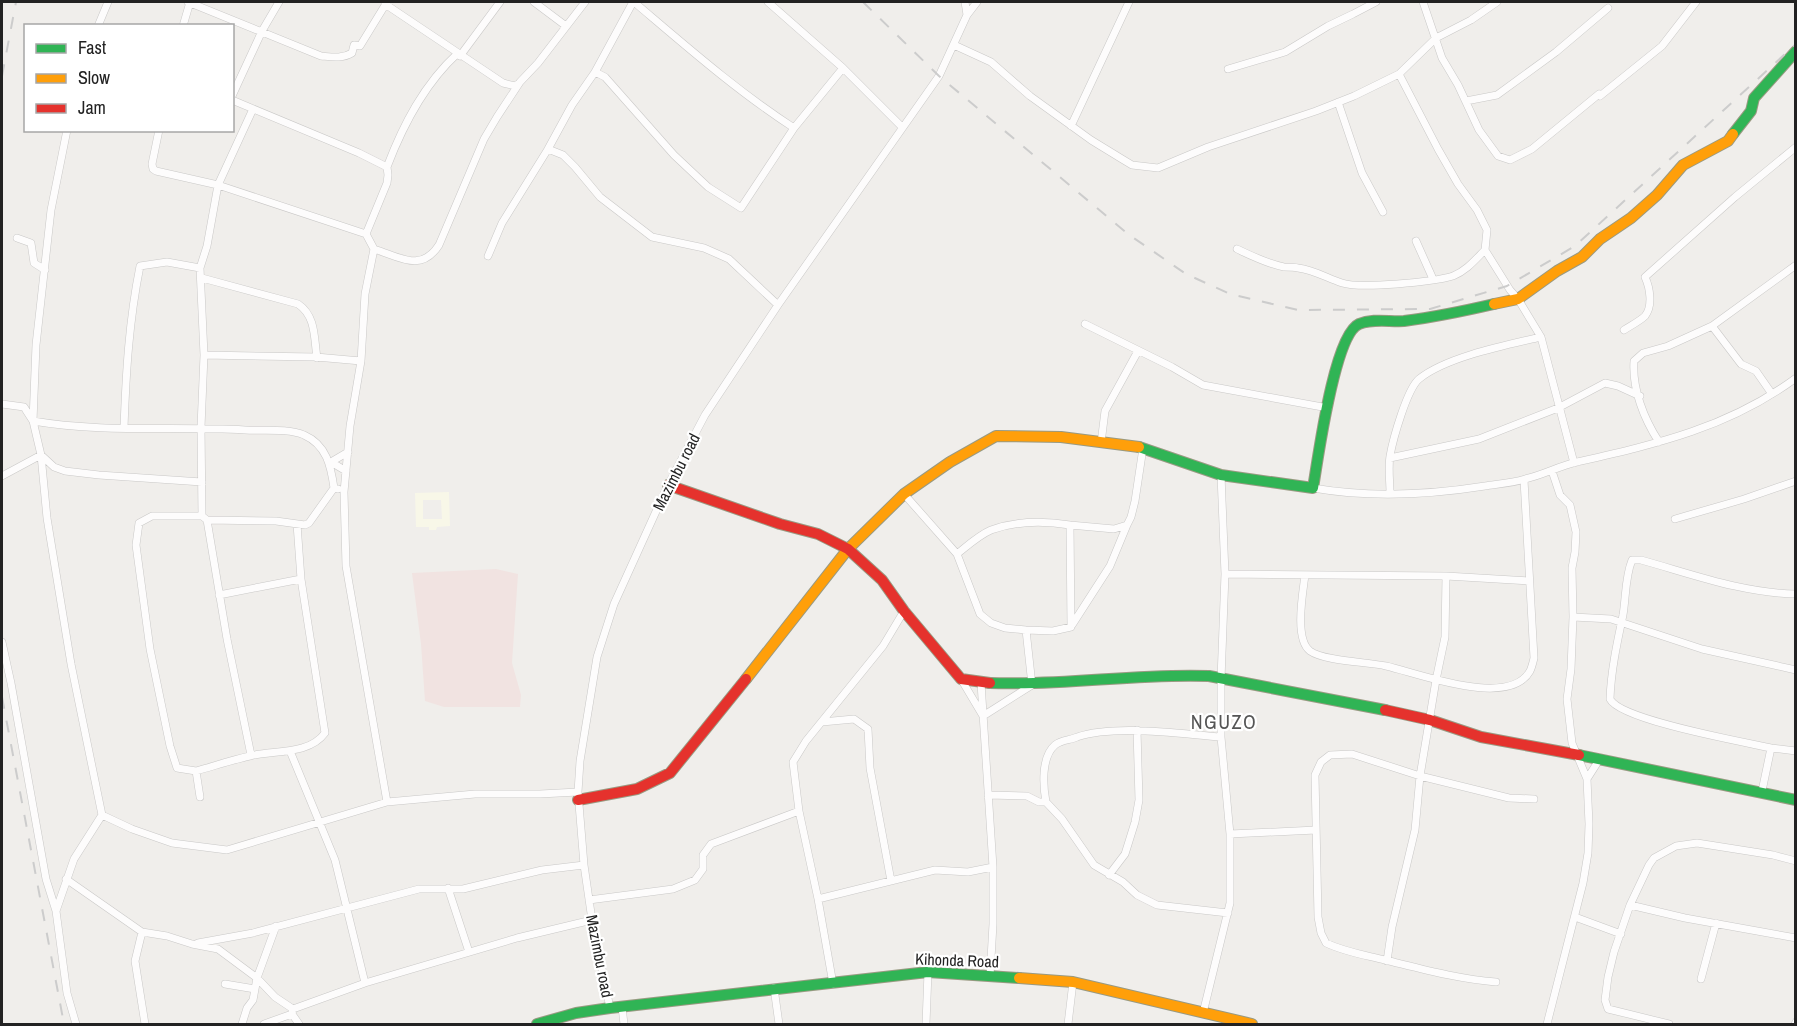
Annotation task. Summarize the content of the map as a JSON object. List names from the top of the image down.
{
  "streets": {
    "street": ["Mazimbu road", "Kihonda Road"]
  },
  "crossings": [
    ["Mazimbu road", "Kihonda Road"]
  ],
  "districts": ["NGUZO"],
  "legend": ["Fast", "Slow", "Jam"]
}
